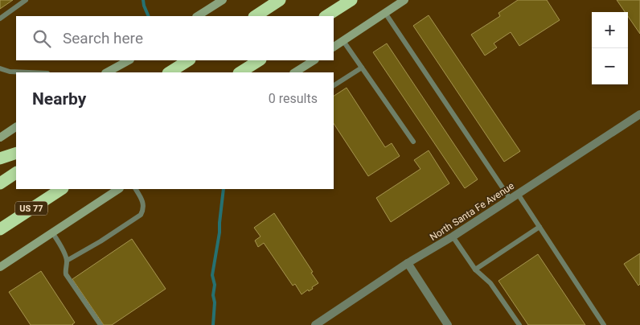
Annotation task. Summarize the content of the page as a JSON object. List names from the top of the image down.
{
  "streets": {
    "highway": ["US 77"],
    "street": ["North Santa Fe Avenue"]
  },
  "page": {
    "map_buttons": ["+", "−"],
    "search": "Search here",
    "heading": ["Nearby", "0 results"]
  }
}
